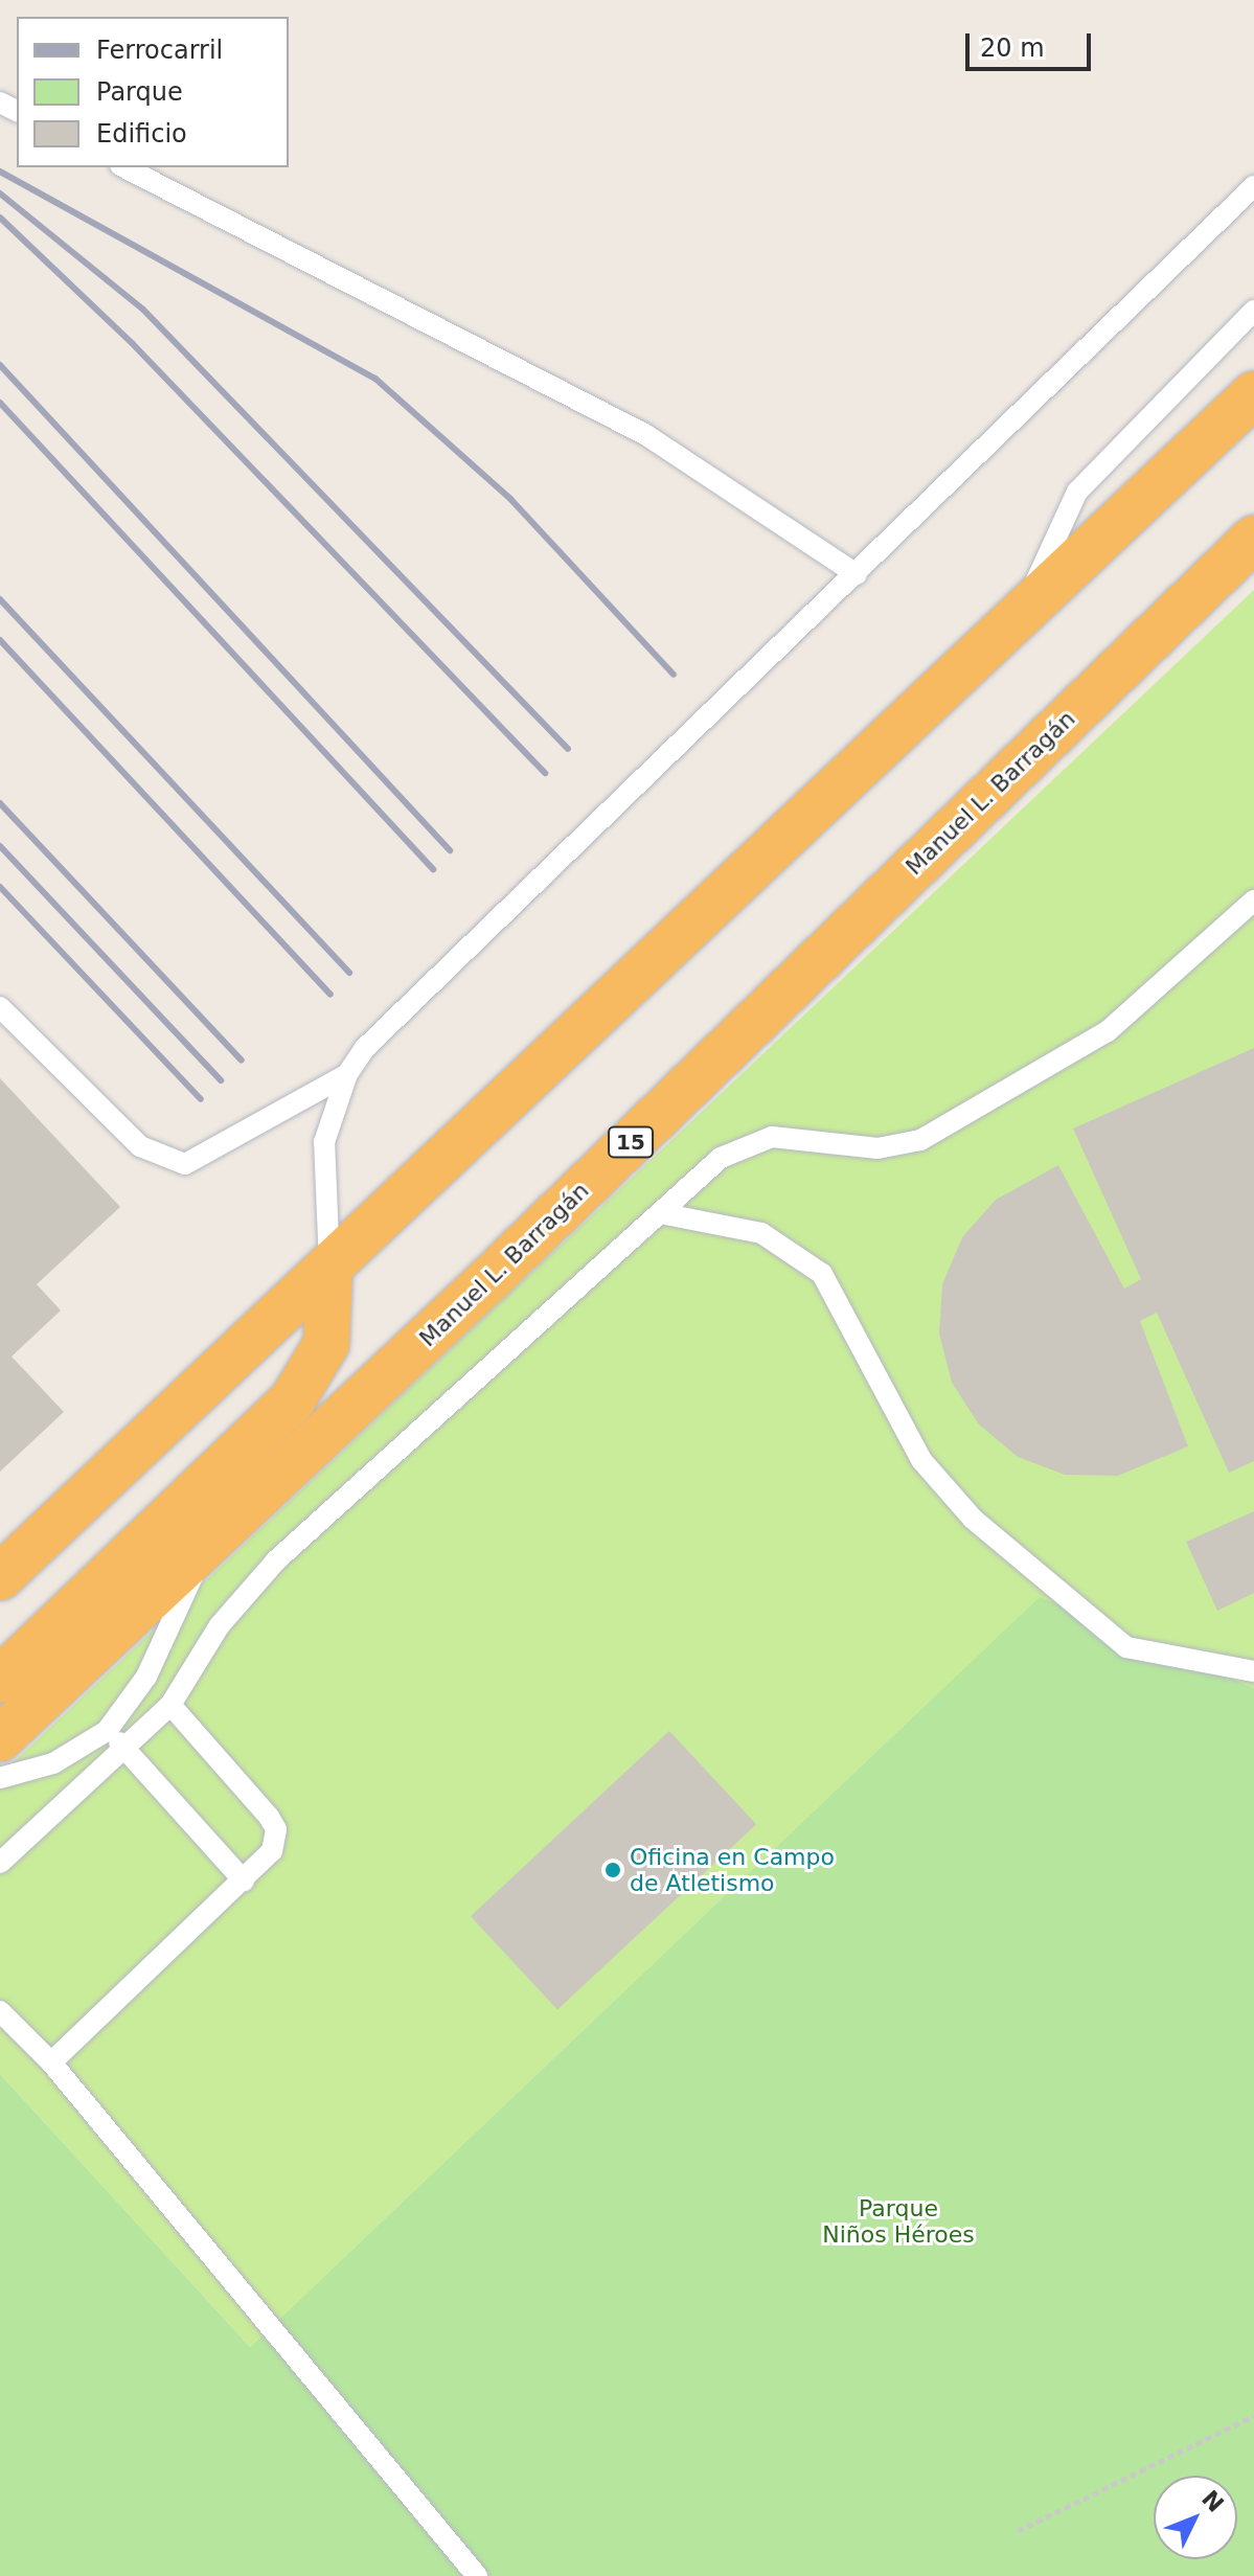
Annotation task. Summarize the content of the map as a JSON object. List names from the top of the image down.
{
  "streets": {
    "highway": ["Manuel L. Barragán", "15"]
  },
  "parks": ["Parque Niños Héroes"],
  "places": ["Oficina en Campo de Atletismo"],
  "legend": ["Ferrocarril", "Parque", "Edificio"],
  "scale_bar": "20 m",
  "north": "top right"
}
